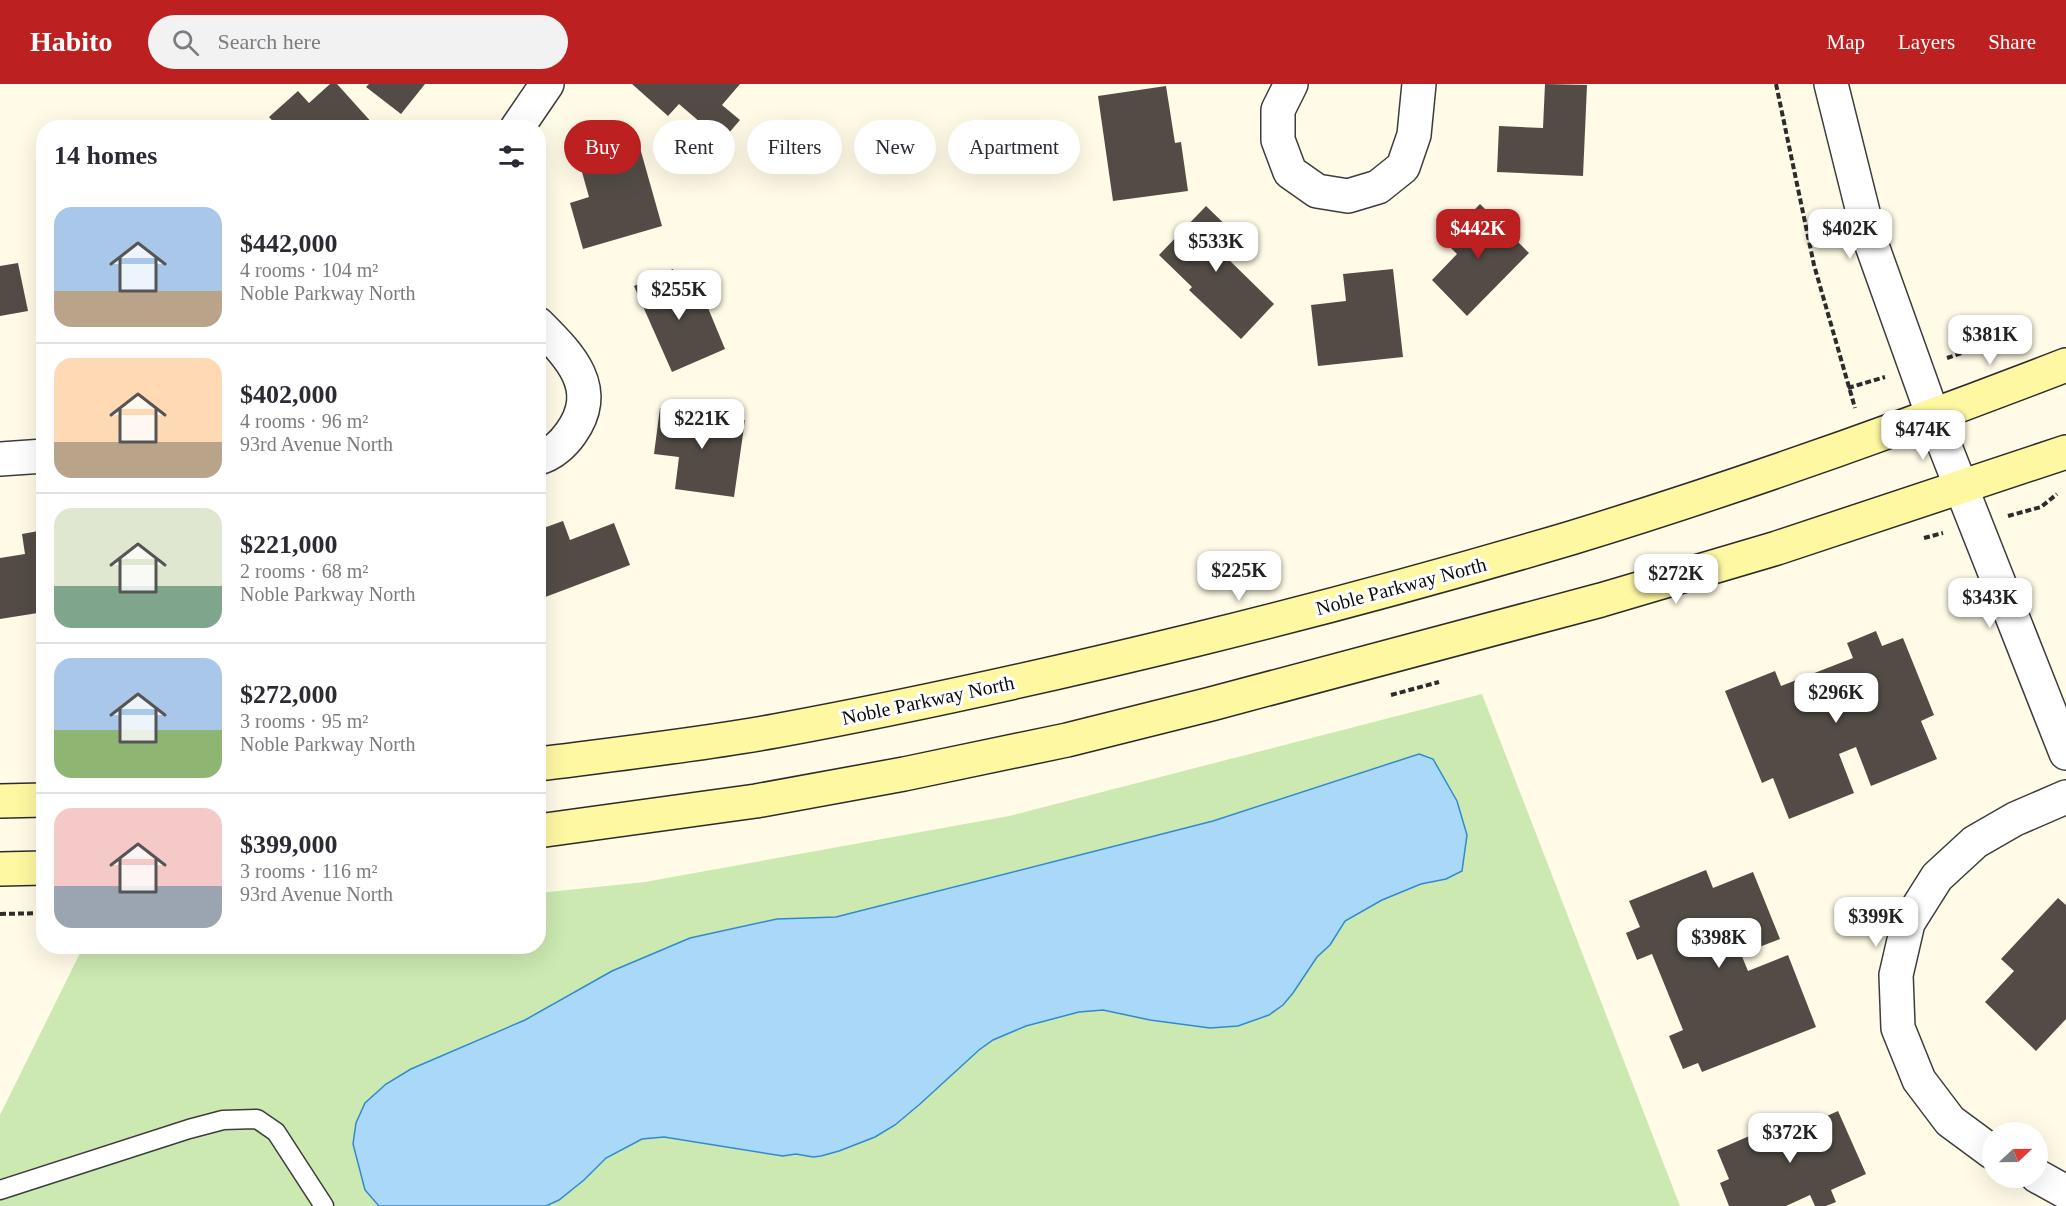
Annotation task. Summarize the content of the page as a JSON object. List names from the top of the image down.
{
  "streets": {
    "main road": ["Noble Parkway North"]
  },
  "north": "right",
  "page": {
    "header": "Habito",
    "search": "Search here",
    "nav": ["Map", "Layers", "Share"],
    "chip": [
      "Buy",
      "Rent",
      "Filters",
      "New",
      "Apartment"
    ],
    "heading": "14 homes",
    "list": [
      {
        "name": "$442,000",
        "note": "4 rooms · 104 m² · Noble Parkway North"
      },
      {
        "name": "$402,000",
        "note": "4 rooms · 96 m² · 93rd Avenue North"
      },
      {
        "name": "$221,000",
        "note": "2 rooms · 68 m² · Noble Parkway North"
      },
      {
        "name": "$272,000",
        "note": "3 rooms · 95 m² · Noble Parkway North"
      },
      {
        "name": "$399,000",
        "note": "3 rooms · 116 m² · 93rd Avenue North"
      }
    ],
    "price": [
      "$442K",
      "$402K",
      "$533K",
      "$255K",
      "$381K",
      "$221K",
      "$474K",
      "$225K",
      "$272K",
      "$343K",
      "$296K",
      "$399K",
      "$398K",
      "$372K"
    ]
  }
}
